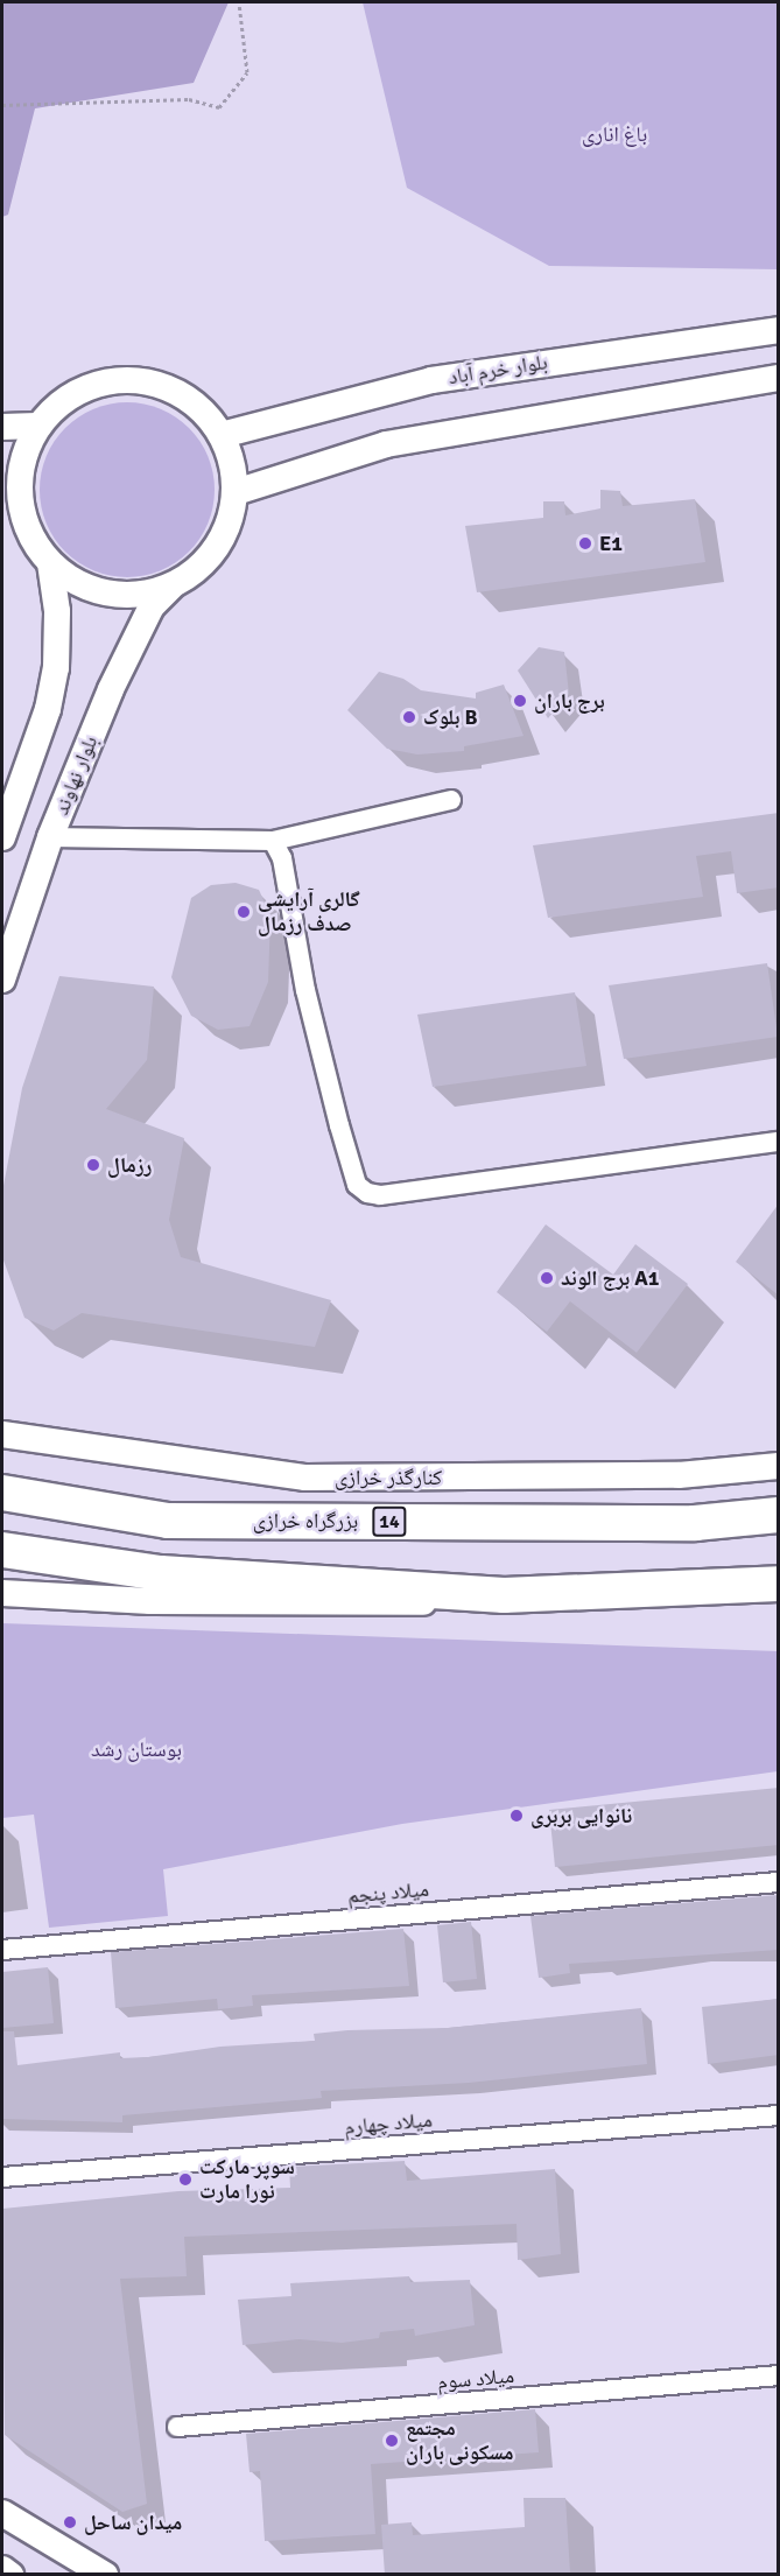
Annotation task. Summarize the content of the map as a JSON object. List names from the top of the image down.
{
  "streets": {
    "highway": ["بزرگراه خرازی", "14"],
    "street": [
      "بلوار خرم آباد",
      "بلوار نهاوند",
      "کنارگذر خرازی",
      "میلاد پنجم",
      "میلاد چهارم",
      "میلاد سوم"
    ]
  },
  "crossings": [
    ["بلوار خرم آباد", "بلوار نهاوند"]
  ],
  "parks": ["باغ اناری", "بوستان رشد"],
  "places": [
    "E1",
    "برج باران",
    "بلوک B",
    "گالری آرایشی صدف رزمال",
    "رزمال",
    "برج الوند A1",
    "نانوایی بربری",
    "سوپر مارکت نورا مارت",
    "مجتمع مسکونی باران",
    "میدان ساحل"
  ]
}
